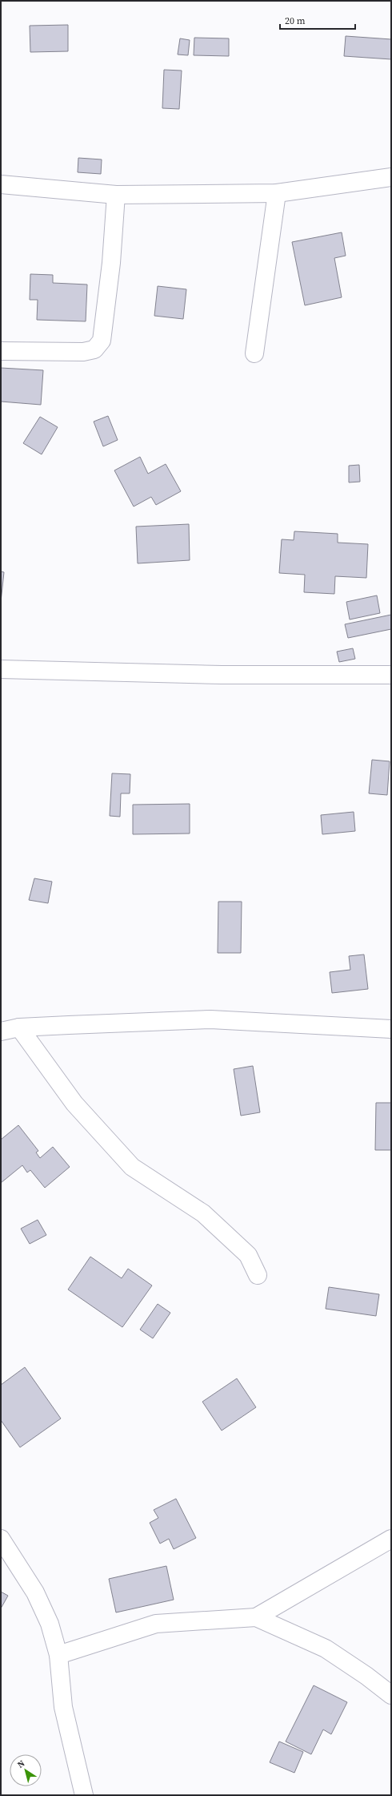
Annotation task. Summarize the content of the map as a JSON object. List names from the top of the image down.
{
  "scale_bar": "20 m",
  "north": "top left"
}
